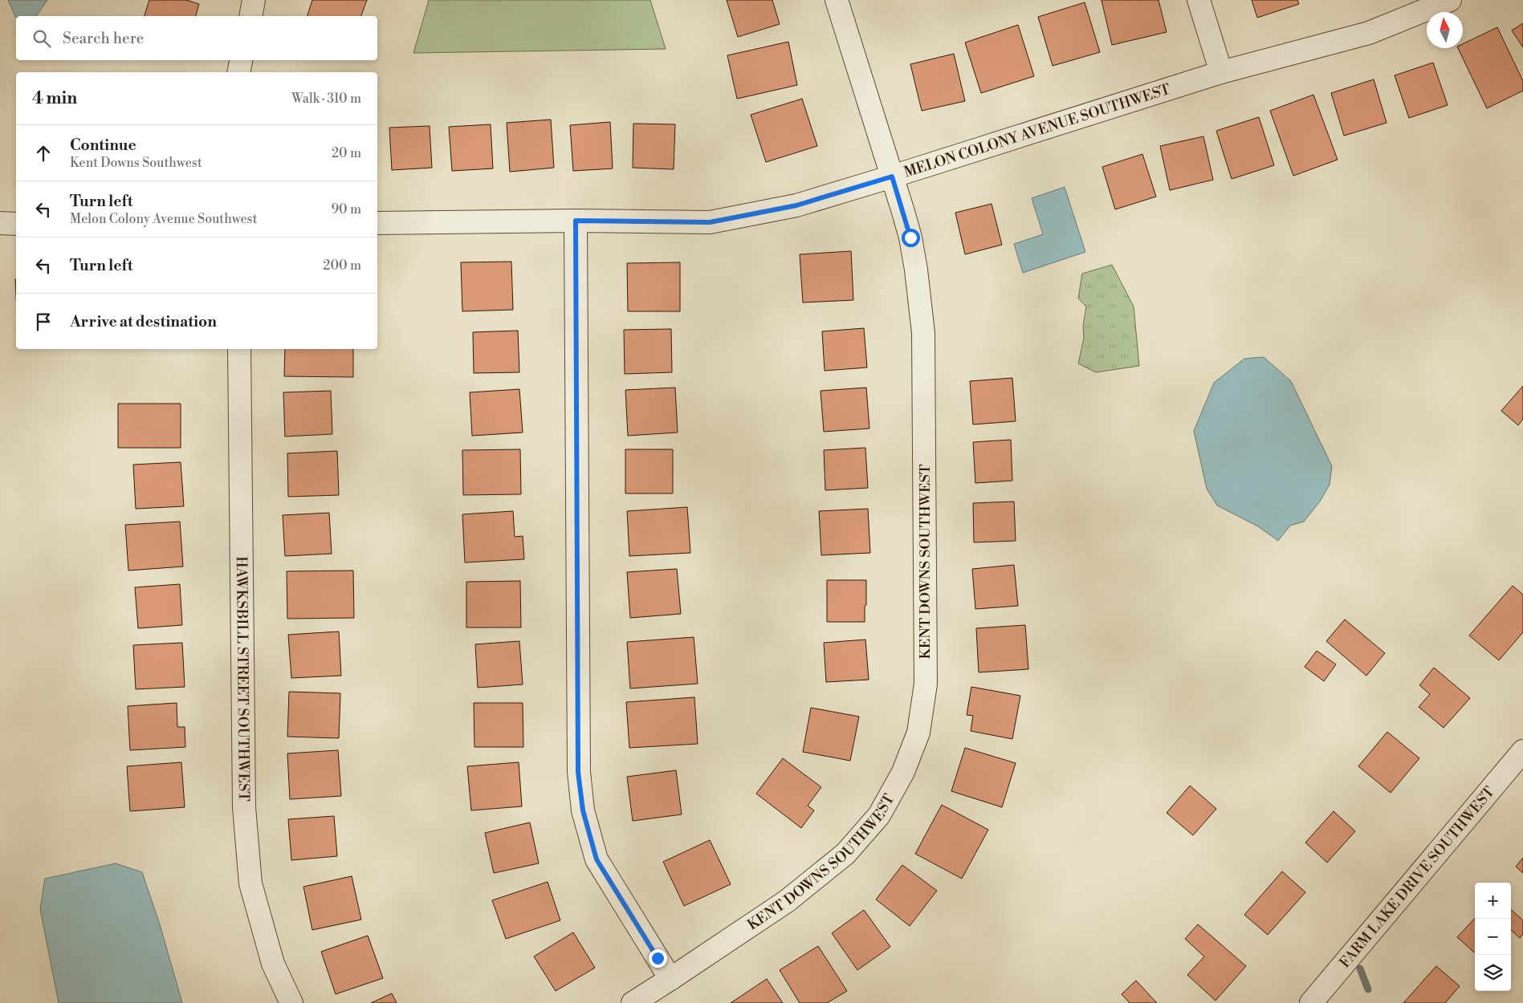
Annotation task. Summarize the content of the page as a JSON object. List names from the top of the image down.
{
  "streets": {
    "street": [
      "MELON COLONY AVENUE SOUTHWEST",
      "KENT DOWNS SOUTHWEST",
      "HAWKSBILL STREET SOUTHWEST",
      "FARM LAKE DRIVE SOUTHWEST"
    ]
  },
  "crossings": [
    ["MELON COLONY AVENUE SOUTHWEST", "KENT DOWNS SOUTHWEST"]
  ],
  "north": "top",
  "page": {
    "search": "Search here",
    "heading": ["4 min", "Walk · 310 m"],
    "list": [
      ["Continue", "Kent Downs Southwest", "20 m"],
      ["Turn left", "Melon Colony Avenue Southwest", "90 m"],
      ["Turn left", "200 m"],
      "Arrive at destination"
    ],
    "map_buttons": ["+", "−"]
  }
}
